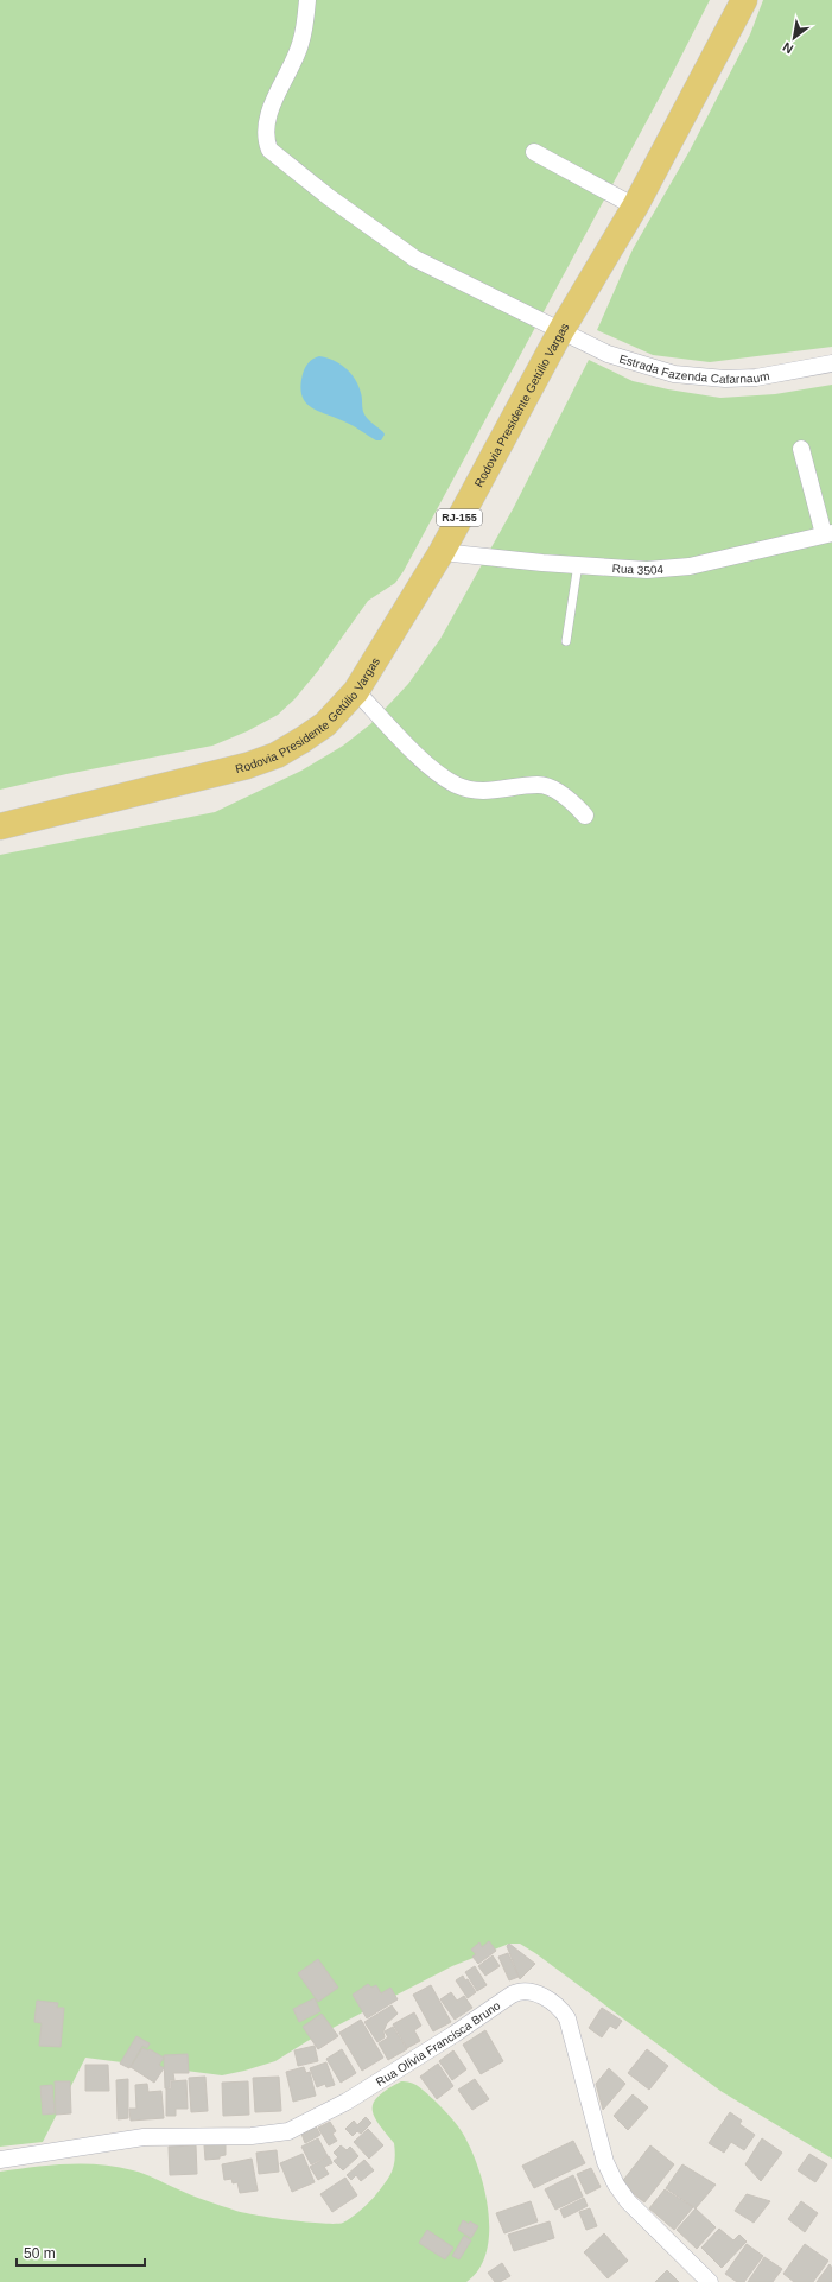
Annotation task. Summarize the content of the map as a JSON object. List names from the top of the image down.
{
  "streets": {
    "main road": ["Rodovia Presidente Getúlio Vargas", "RJ-155"],
    "street": ["Estrada Fazenda Cafarnaum", "Rua 3504", "Rua Olívia Francisca Bruno"]
  },
  "crossings": [
    ["Estrada Fazenda Cafarnaum", "Rodovia Presidente Getúlio Vargas"],
    ["Rodovia Presidente Getúlio Vargas", "Rua 3504"]
  ],
  "scale_bar": "50 m",
  "north": "bottom left"
}
